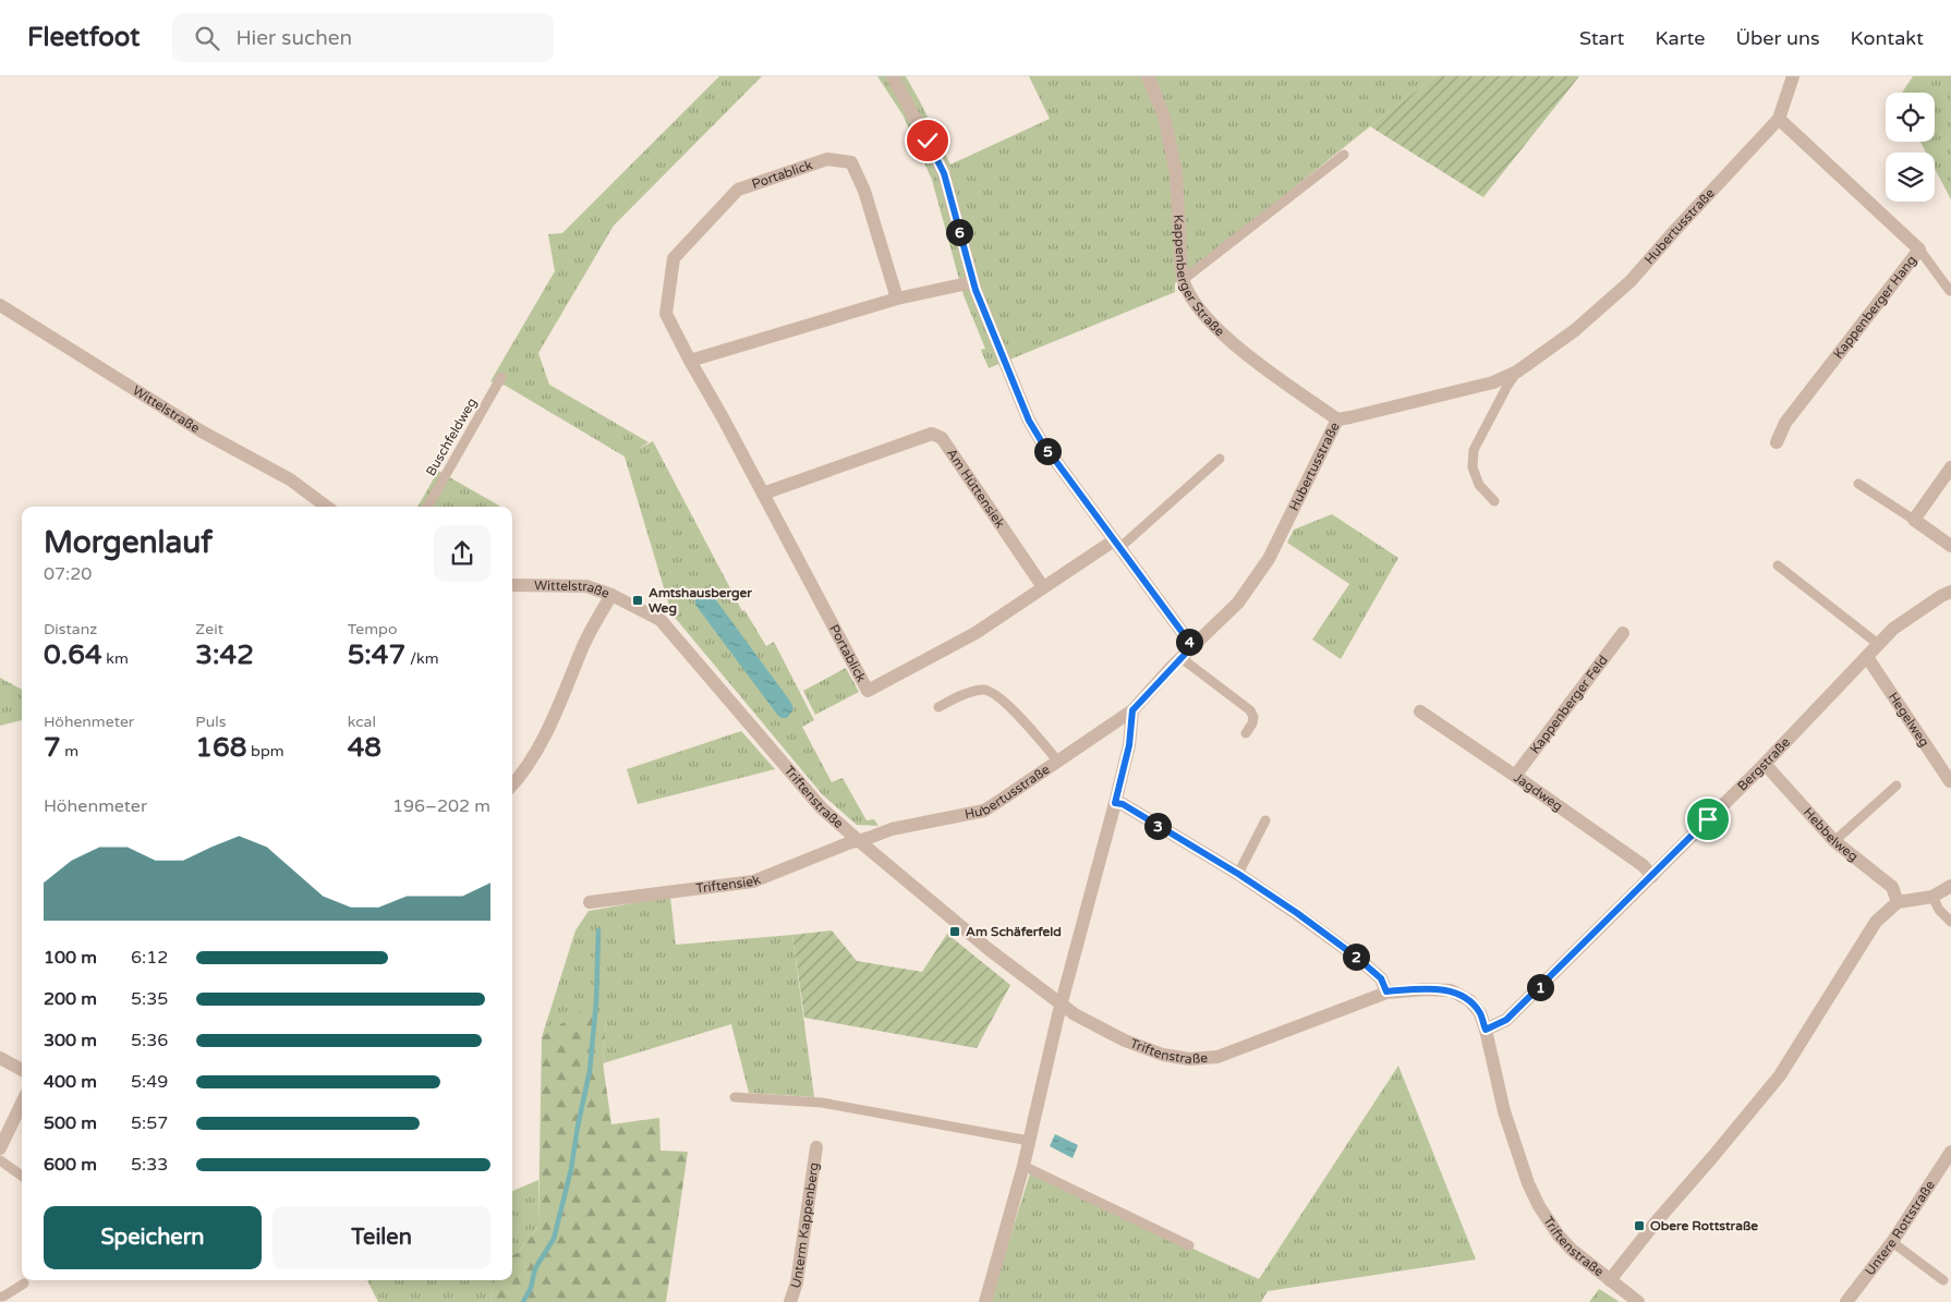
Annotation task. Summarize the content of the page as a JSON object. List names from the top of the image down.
{
  "streets": {
    "street": [
      "Portablick",
      "Hubertusstraße",
      "Kappenberger Straße",
      "Kappenberger Hang",
      "Wittelstraße",
      "Am Hüttensiek",
      "Kappenberger Feld",
      "Hegelweg",
      "Bergstraße",
      "Jagdweg",
      "Triftenstraße",
      "Hebbelweg",
      "Triftensiek",
      "Unterm Kappenberg",
      "Untere Rottstraße"
    ],
    "lane": ["Buschfeldweg"]
  },
  "crossings": [
    ["Portablick", "Am Hüttensiek"],
    ["Hubertusstraße", "Kappenberger Straße"],
    ["Hubertusstraße", "Kappenberger Hang"],
    ["Hubertusstraße", "Triftenstraße"],
    ["Hubertusstraße", "Triftensiek"],
    ["Wittelstraße", "Triftenstraße"],
    ["Kappenberger Feld", "Jagdweg"],
    ["Hegelweg", "Bergstraße"],
    ["Bergstraße", "Jagdweg"],
    ["Bergstraße", "Triftenstraße"],
    ["Bergstraße", "Hebbelweg"],
    ["Triftenstraße", "Triftensiek"]
  ],
  "places": {
    "transit": ["Amtshausberger Weg", "Am Schäferfeld", "Obere Rottstraße"]
  },
  "page": {
    "header": "Fleetfoot",
    "search": "Hier suchen",
    "nav": [
      "Start",
      "Karte",
      "Über uns",
      "Kontakt"
    ],
    "pins": [
      "6",
      "5",
      "4",
      "3",
      "2",
      "1"
    ],
    "heading": ["Morgenlauf", "07:20"],
    "stats": [
      ["Distanz", "0.64 km"],
      ["Zeit", "3:42"],
      ["Tempo", "5:47 /km"],
      ["Höhenmeter", "7 m"],
      ["Puls", "168 bpm"],
      ["kcal", "48"]
    ],
    "chart": ["Höhenmeter", "196–202 m"],
    "list": [
      {
        "name": "100 m",
        "note": "6:12"
      },
      {
        "name": "200 m",
        "note": "5:35"
      },
      {
        "name": "300 m",
        "note": "5:36"
      },
      {
        "name": "400 m",
        "note": "5:49"
      },
      {
        "name": "500 m",
        "note": "5:57"
      },
      {
        "name": "600 m",
        "note": "5:33"
      }
    ],
    "buttons": ["Speichern", "Teilen"]
  }
}
